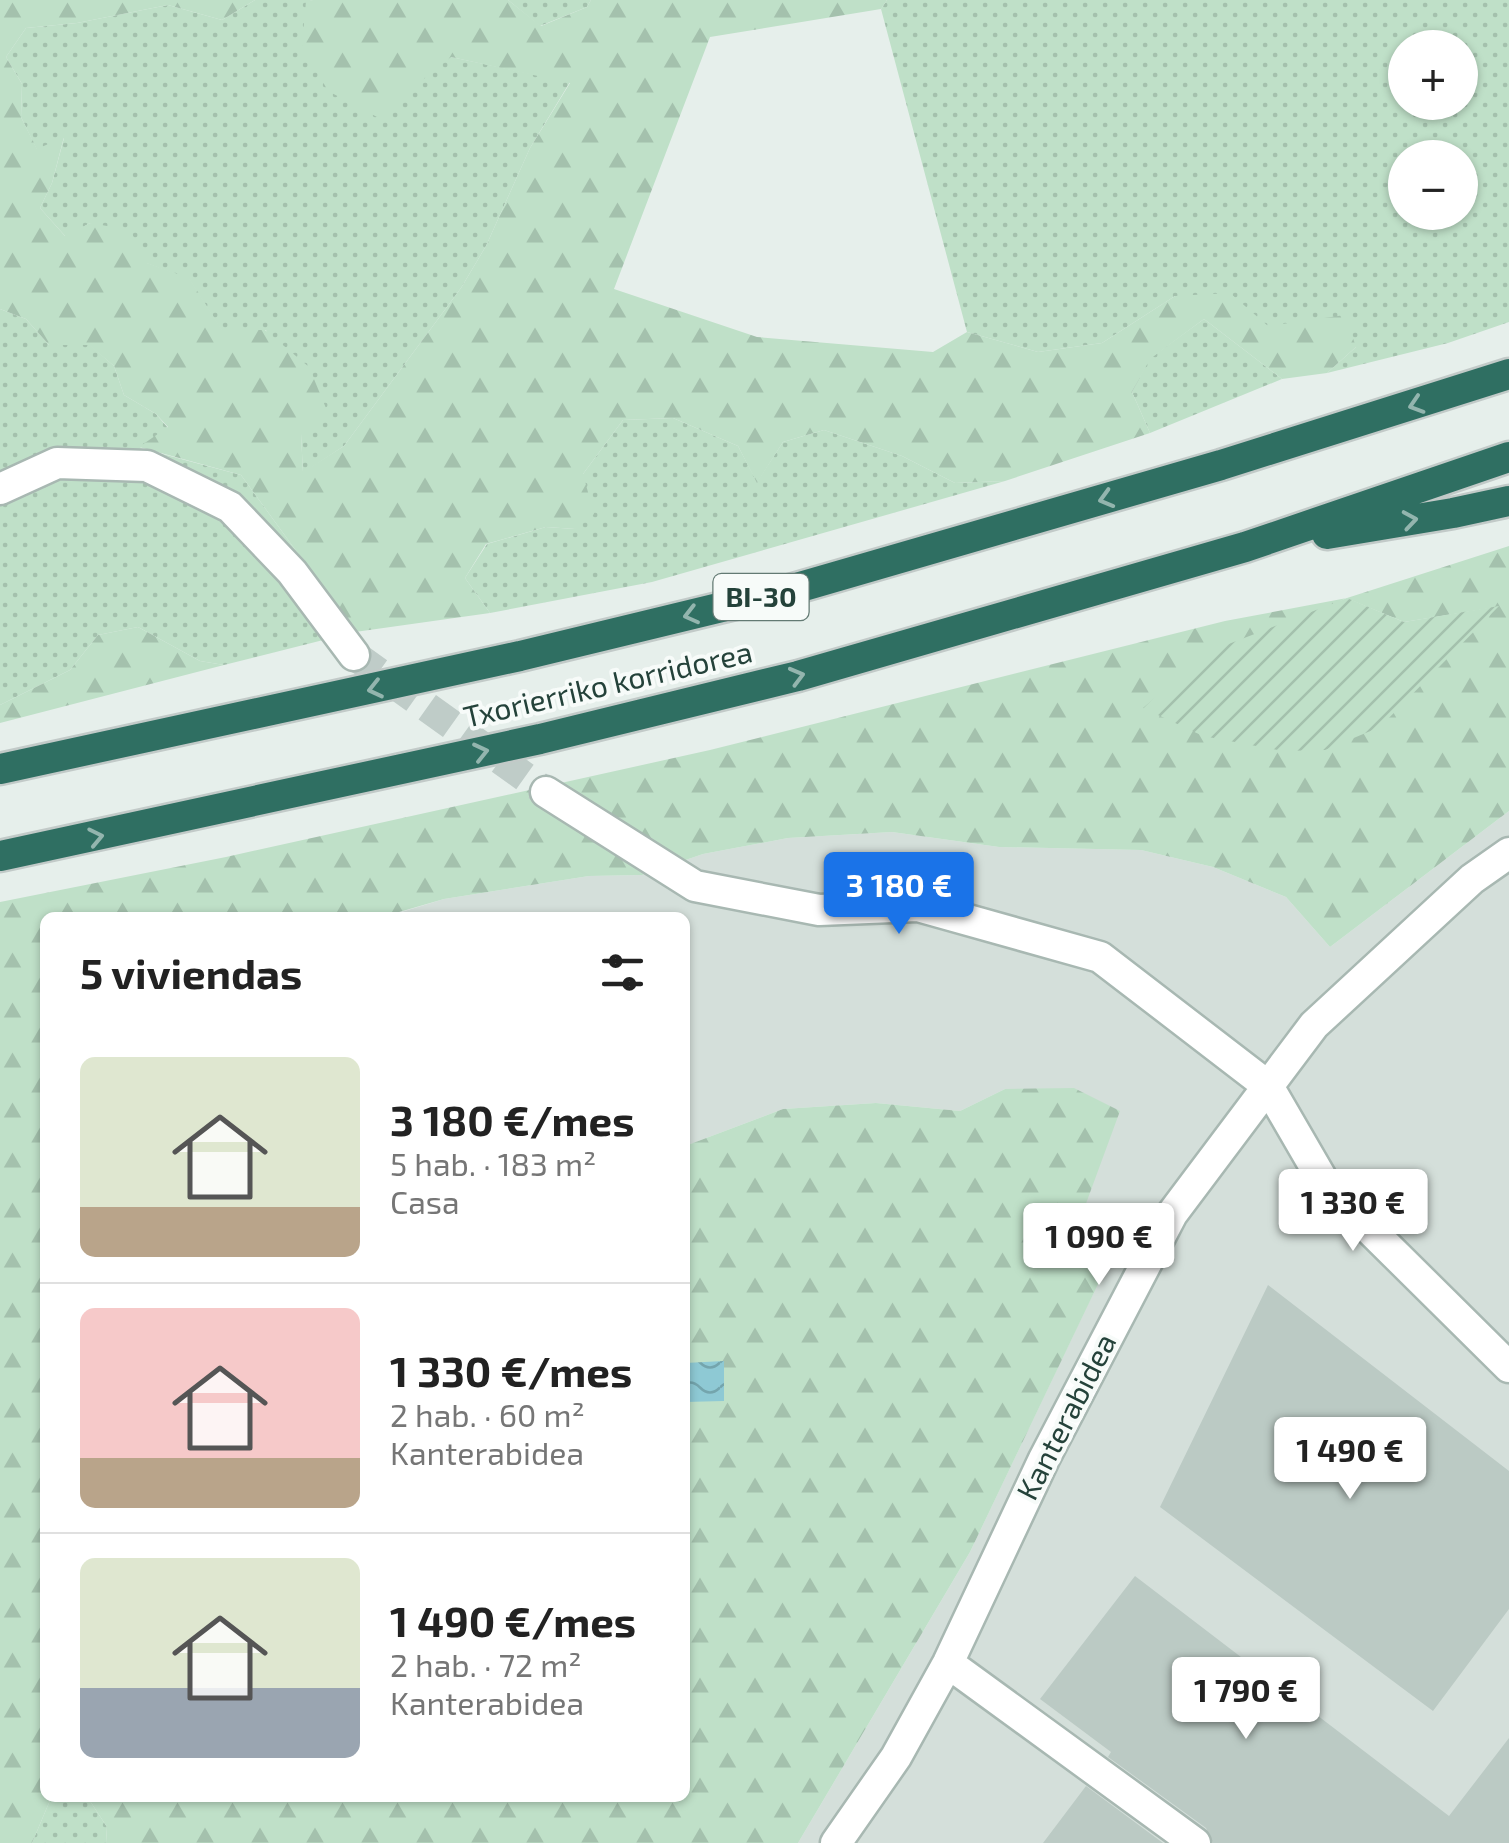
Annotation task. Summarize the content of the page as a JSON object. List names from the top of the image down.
{
  "streets": {
    "highway": ["BI-30", "Txorierriko korridorea"],
    "street": ["Kanterabidea"]
  },
  "page": {
    "map_buttons": ["+", "−"],
    "price": [
      "3 180 €",
      "1 330 €",
      "1 090 €",
      "1 490 €",
      "1 790 €"
    ],
    "heading": "5 viviendas",
    "list": [
      {
        "name": "3 180 €/mes",
        "note": "5 hab. · 183 m² · Casa"
      },
      {
        "name": "1 330 €/mes",
        "note": "2 hab. · 60 m² · Kanterabidea"
      },
      {
        "name": "1 490 €/mes",
        "note": "2 hab. · 72 m² · Kanterabidea"
      }
    ]
  }
}
